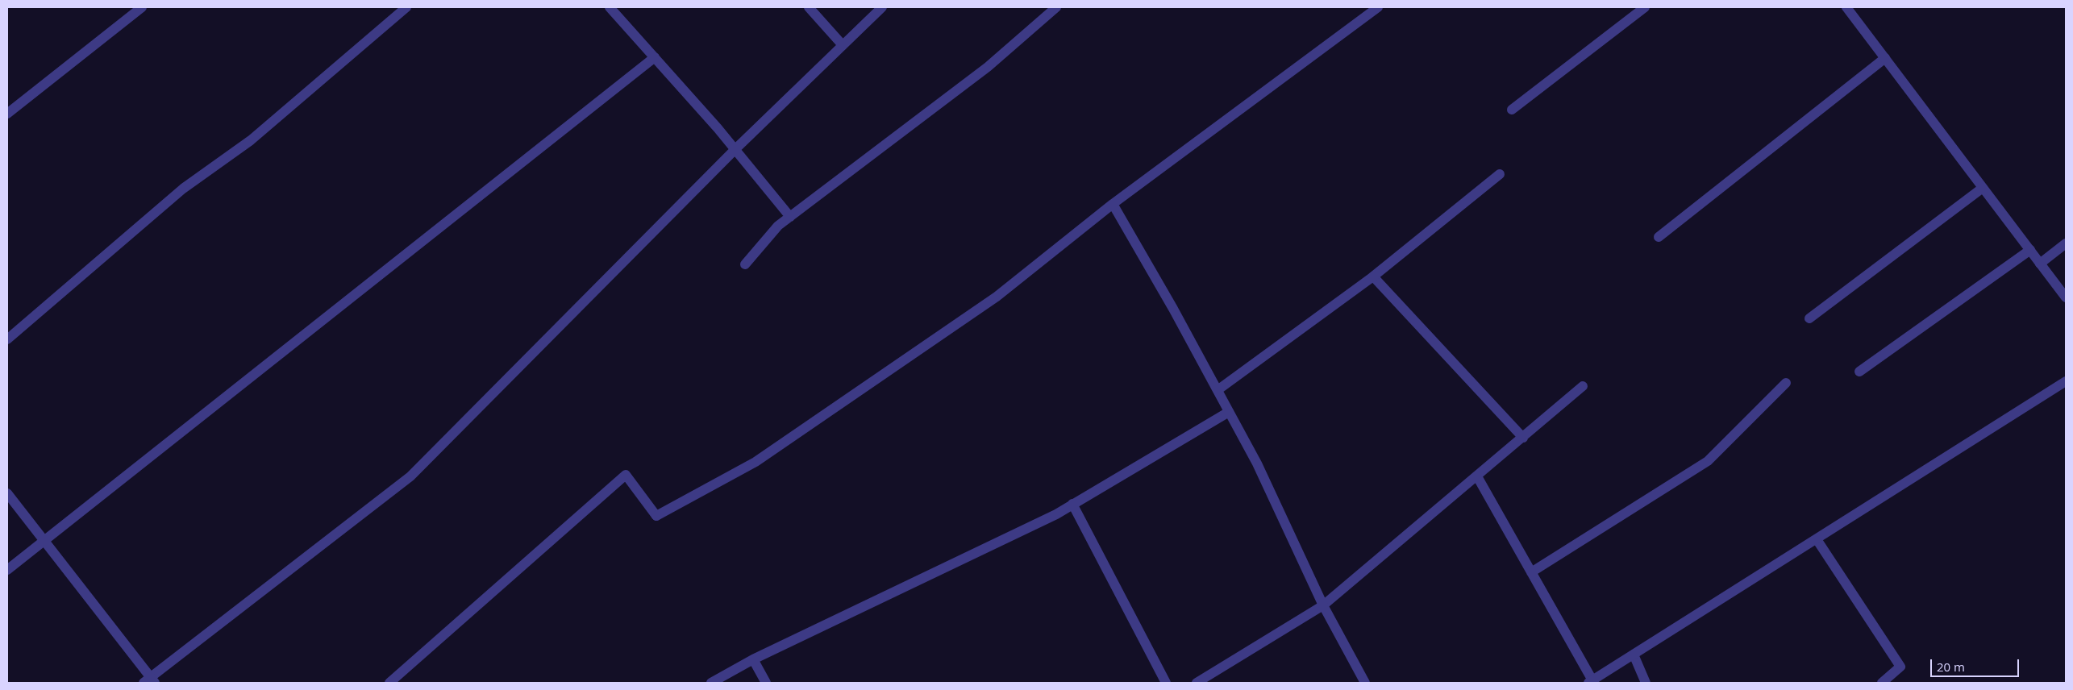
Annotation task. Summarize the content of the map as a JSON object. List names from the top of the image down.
{
  "scale_bar": "20 m"
}
